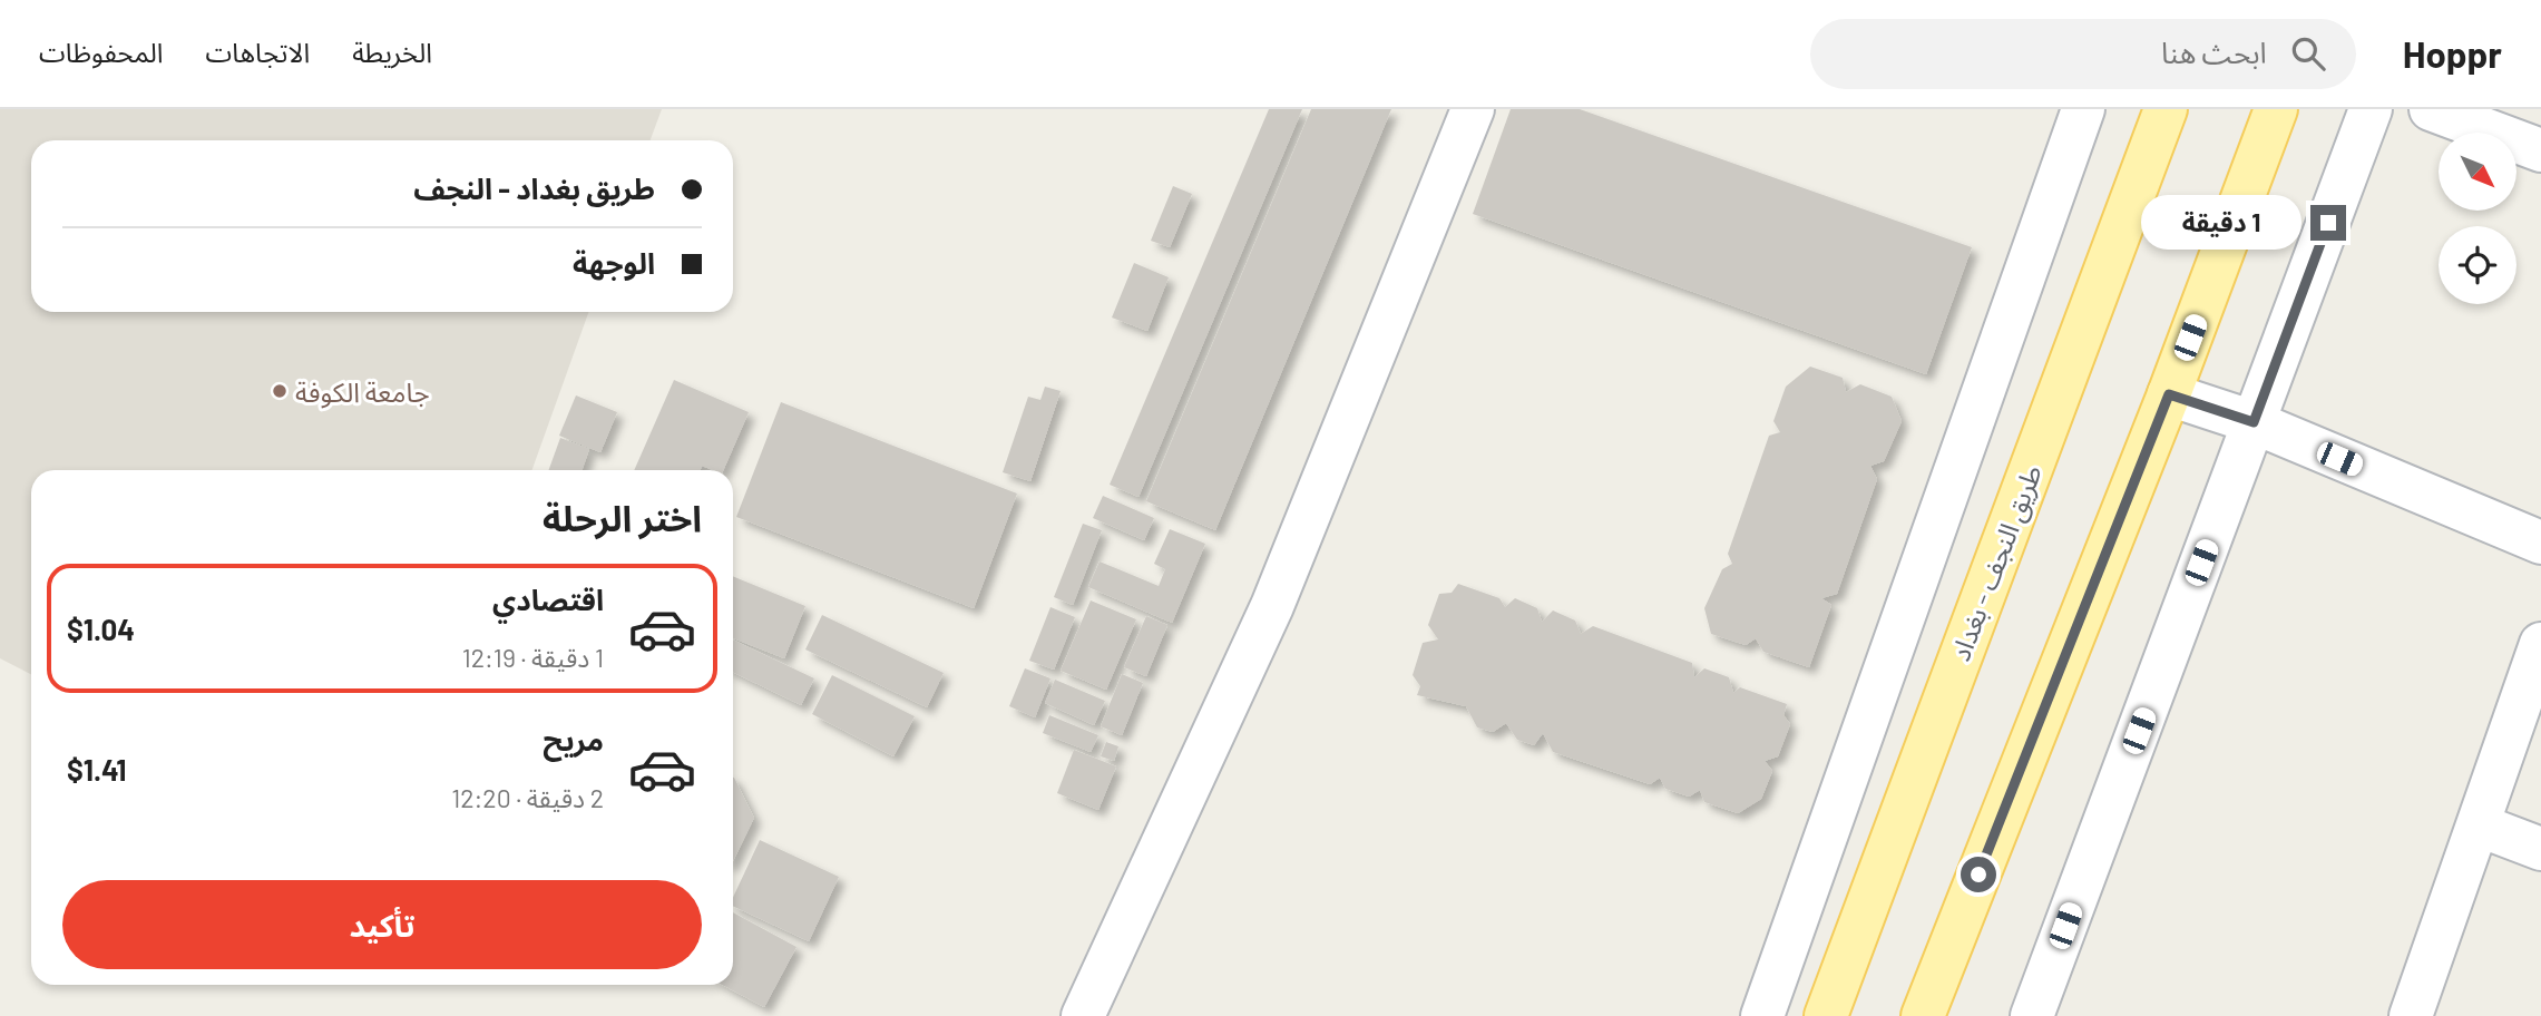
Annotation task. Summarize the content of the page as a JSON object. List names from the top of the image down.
{
  "streets": {
    "main road": ["طريق النجف - بغداد"]
  },
  "places": ["جامعة الكوفة"],
  "north": "bottom right",
  "page": {
    "header": "Hoppr",
    "search": "ابحث هنا",
    "nav": ["الخريطة", "الاتجاهات", "المحفوظات"],
    "banner": ["طريق بغداد - النجف", "الوجهة"],
    "bubble": "1 دقيقة",
    "heading": "اختر الرحلة",
    "list": [
      {
        "name": "اقتصادي",
        "note": "1 دقيقة · 12:19",
        "value": "$1.04"
      },
      {
        "name": "مريح",
        "note": "2 دقيقة · 12:20",
        "value": "$1.41"
      }
    ],
    "buttons": "تأكيد"
  }
}
